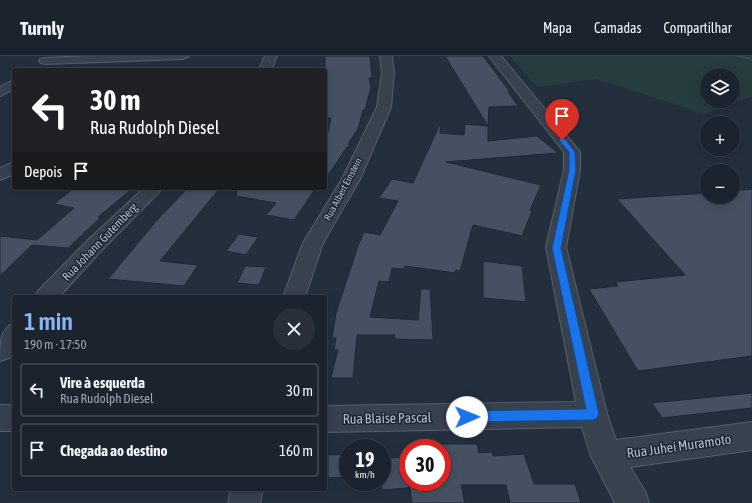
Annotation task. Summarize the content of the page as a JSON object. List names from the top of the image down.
{
  "streets": {
    "street": [
      "Rua Albert Einstein",
      "Rua Johann Gutemberg",
      "Rua Blaise Pascal",
      "Rua Juhei Muramoto"
    ]
  },
  "page": {
    "header": "Turnly",
    "nav": ["Mapa", "Camadas", "Compartilhar"],
    "map_buttons": ["+", "−"],
    "turn": ["30 m", "Rua Rudolph Diesel"],
    "then": "Depois",
    "heading": ["1 min", "190 m · 17:50"],
    "list": [
      {
        "name": "Vire à esquerda",
        "note": "Rua Rudolph Diesel",
        "value": "30 m"
      },
      {
        "name": "Chegada ao destino",
        "value": "160 m"
      }
    ],
    "speed": "19 km/h",
    "limit": "30"
  }
}
